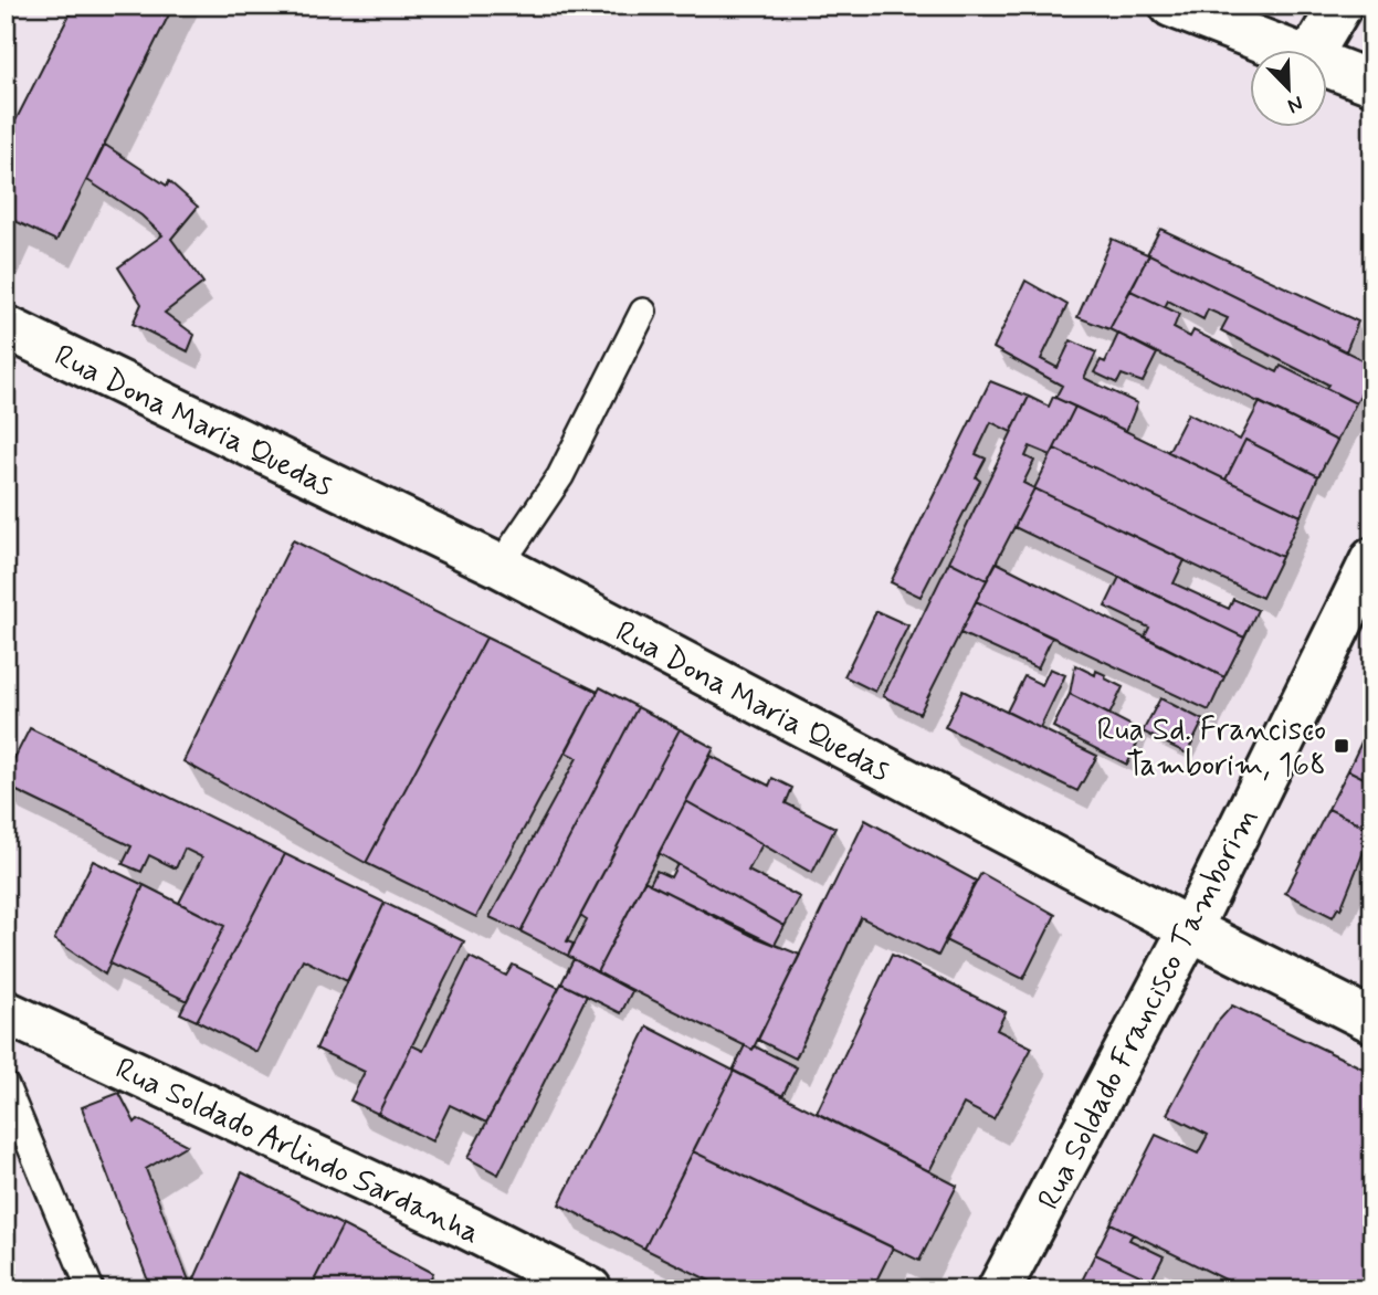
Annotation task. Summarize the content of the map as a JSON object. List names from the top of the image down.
{
  "streets": {
    "street": ["Rua Dona Maria Quedas", "Rua Soldado Francisco Tamborim", "Rua Soldado Arlindo Sardanha"]
  },
  "crossings": [
    ["Rua Dona Maria Quedas", "Rua Soldado Francisco Tamborim"]
  ],
  "places": {
    "transit": ["Rua Sd. Francisco Tamborim, 168"]
  },
  "north": "bottom right"
}
